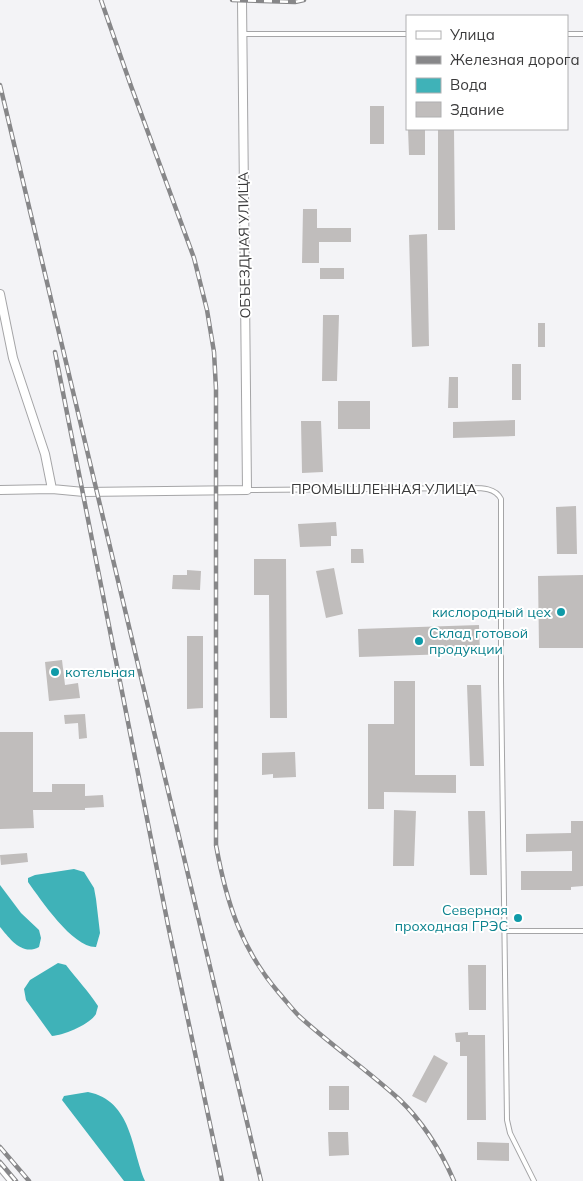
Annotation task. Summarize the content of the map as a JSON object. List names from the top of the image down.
{
  "streets": {
    "street": ["ОБЪЕЗДНАЯ УЛИЦА", "ПРОМЫШЛЕННАЯ УЛИЦА"]
  },
  "crossings": [
    ["ОБЪЕЗДНАЯ УЛИЦА", "ПРОМЫШЛЕННАЯ УЛИЦА"]
  ],
  "places": [
    "кислородный цех",
    "Склад готовой продукции",
    "котельная",
    "Северная проходная ГРЭС"
  ],
  "legend": [
    "Улица",
    "Железная дорога",
    "Вода",
    "Здание"
  ]
}
